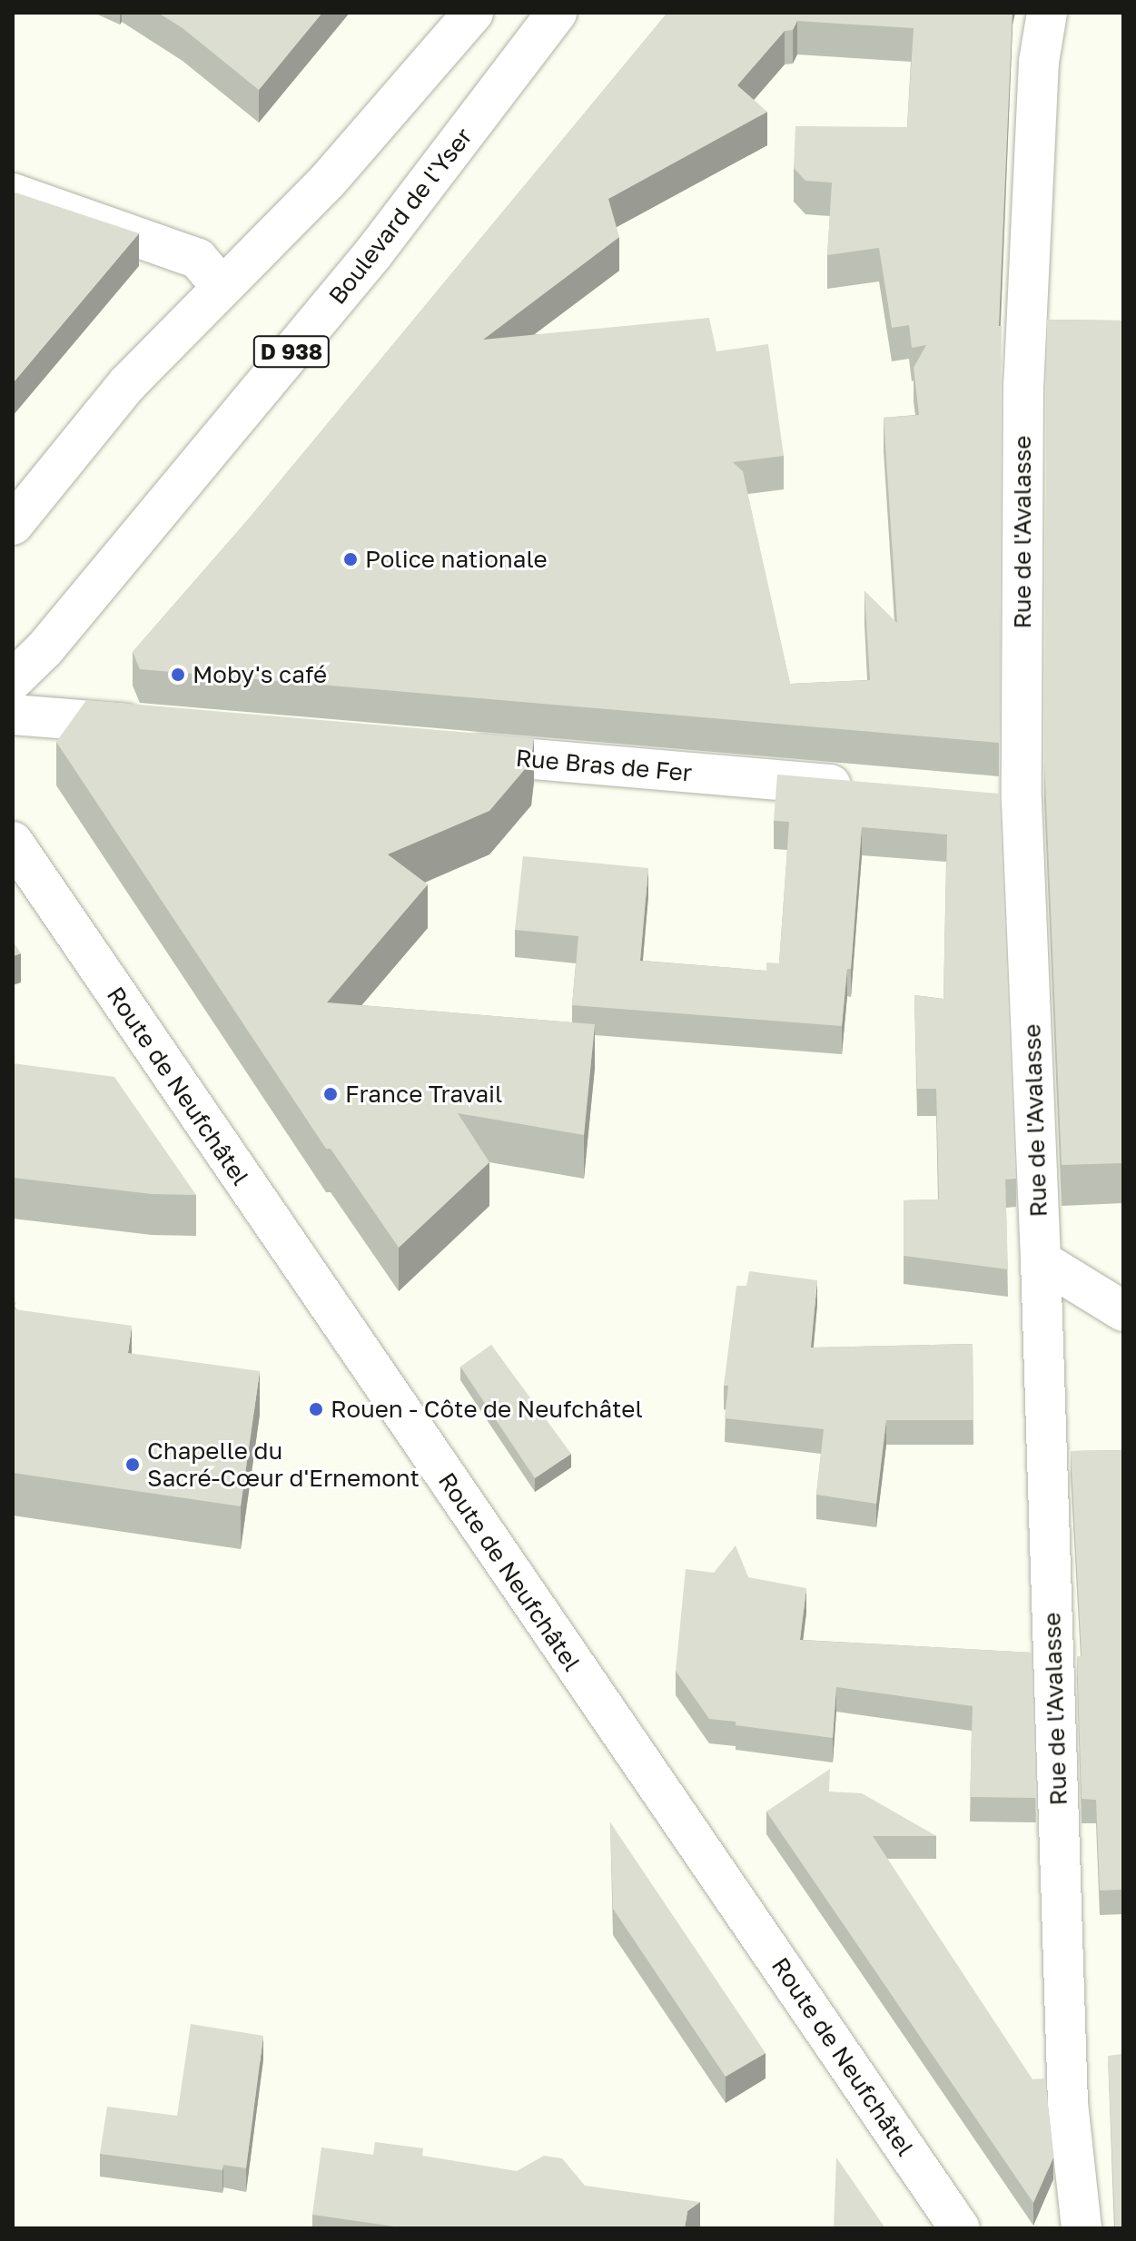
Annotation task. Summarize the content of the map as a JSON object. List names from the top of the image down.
{
  "streets": {
    "main road": [
      "Boulevard de l'Yser",
      "D 938",
      "Rue de l'Avalasse",
      "Rue Bras de Fer",
      "Route de Neufchâtel"
    ]
  },
  "places": [
    "Police nationale",
    "Moby's café",
    "France Travail",
    "Rouen - Côte de Neufchâtel",
    "Chapelle du Sacré-Cœur d'Ernemont"
  ]
}
